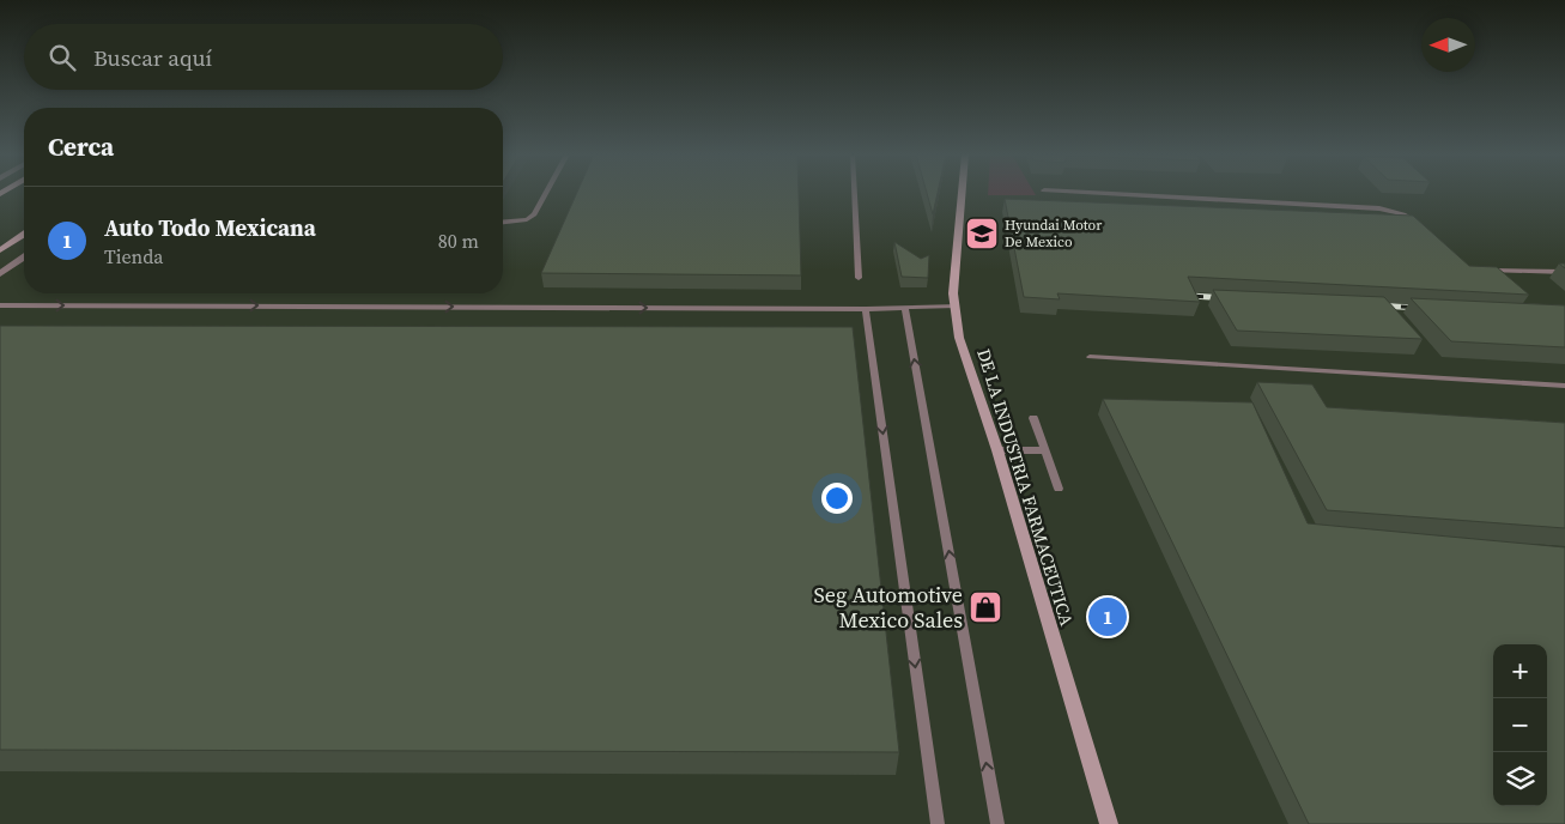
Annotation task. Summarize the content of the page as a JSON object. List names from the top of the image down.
{
  "streets": {
    "main road": ["DE LA INDUSTRIA FARMACEUTICA"]
  },
  "places": {
    "school or university": ["Hyundai Motor De Mexico"],
    "shop": ["Seg Automotive Mexico Sales"]
  },
  "north": "left",
  "page": {
    "search": "Buscar aquí",
    "heading": "Cerca",
    "list": [
      {
        "mark": "1",
        "name": "Auto Todo Mexicana",
        "note": "Tienda",
        "value": "80 m"
      }
    ],
    "pins": "1",
    "map_buttons": ["+", "−"]
  }
}
